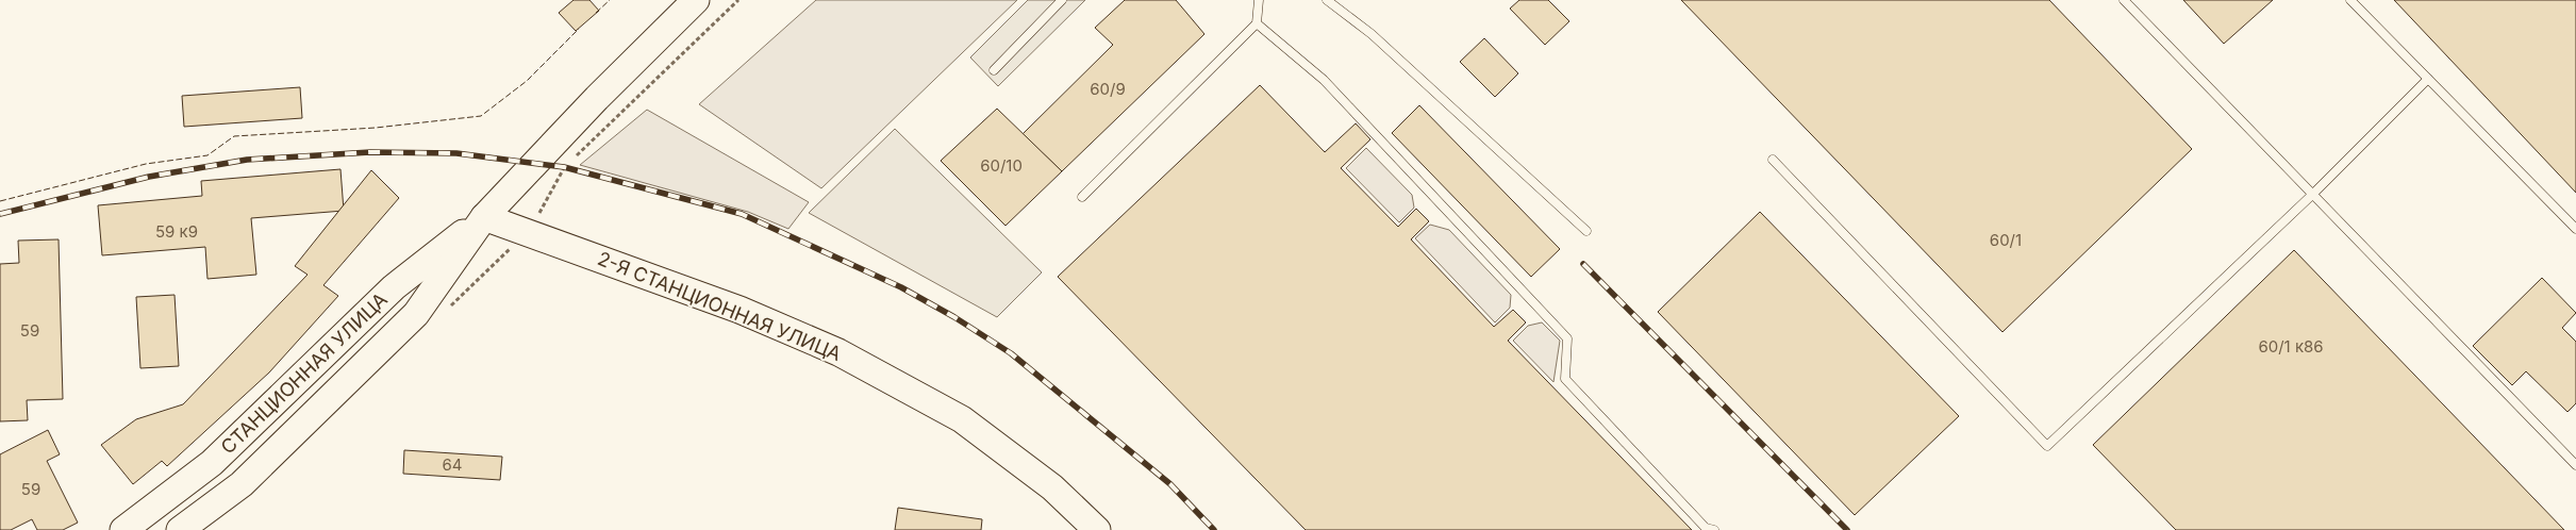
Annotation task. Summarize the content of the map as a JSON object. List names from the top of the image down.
{
  "streets": {
    "main road": ["2-Я СТАНЦИОННАЯ УЛИЦА", "СТАНЦИОННАЯ УЛИЦА"]
  },
  "crossings": [
    ["2-Я СТАНЦИОННАЯ УЛИЦА", "СТАНЦИОННАЯ УЛИЦА"]
  ],
  "house_numbers": [
    "60/9",
    "60/10",
    "59 к9",
    "60/1",
    "59",
    "60/1 к86",
    "64",
    "59"
  ]
}
